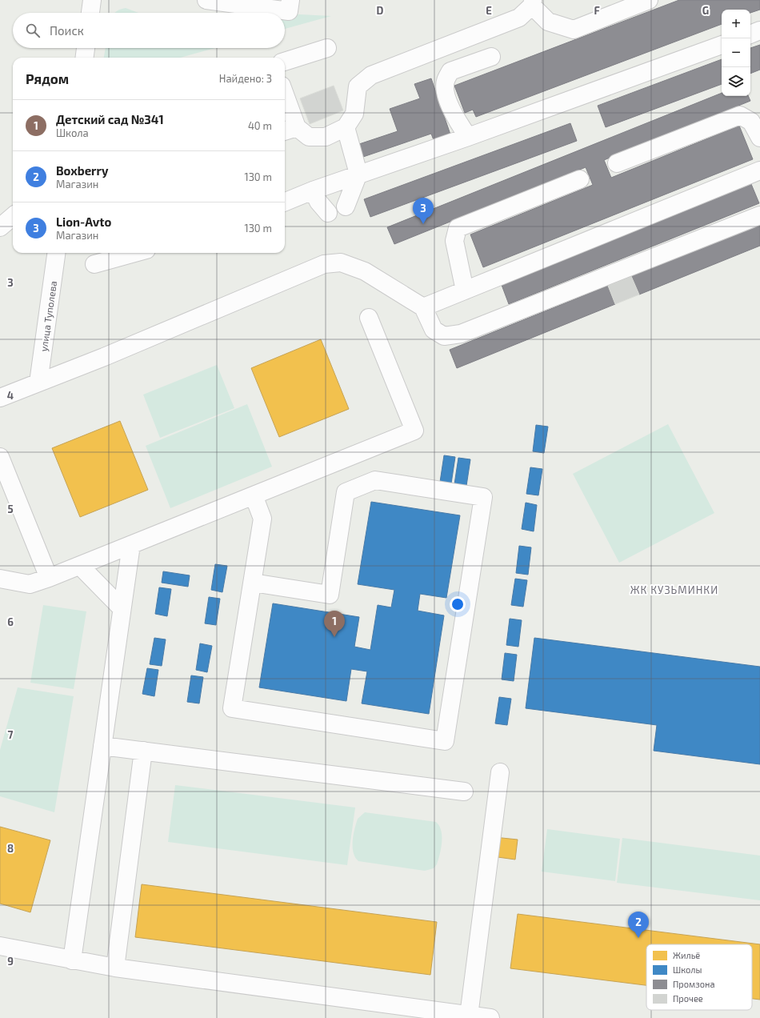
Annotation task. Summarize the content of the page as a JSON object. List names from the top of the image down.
{
  "streets": {
    "street": ["улица Туполева"]
  },
  "districts": ["ЖК КУЗЬМИНКИ"],
  "legend": [
    "Жильё",
    "Школы",
    "Промзона",
    "Прочее"
  ],
  "page": {
    "map_buttons": ["+", "−"],
    "search": "Поиск",
    "heading": ["Рядом", "Найдено: 3"],
    "list": [
      {
        "mark": "1",
        "name": "Детский сад №341",
        "note": "Школа",
        "value": "40 m"
      },
      {
        "mark": "2",
        "name": "Boxberry",
        "note": "Магазин",
        "value": "130 m"
      },
      {
        "mark": "3",
        "name": "Lion-Avto",
        "note": "Магазин",
        "value": "130 m"
      }
    ],
    "pins": ["3", "1", "2"]
  },
  "grid": {
    "columns": [
      "D",
      "E",
      "F",
      "G"
    ],
    "rows": [
      "3",
      "4",
      "5",
      "6",
      "7",
      "8",
      "9"
    ]
  }
}
